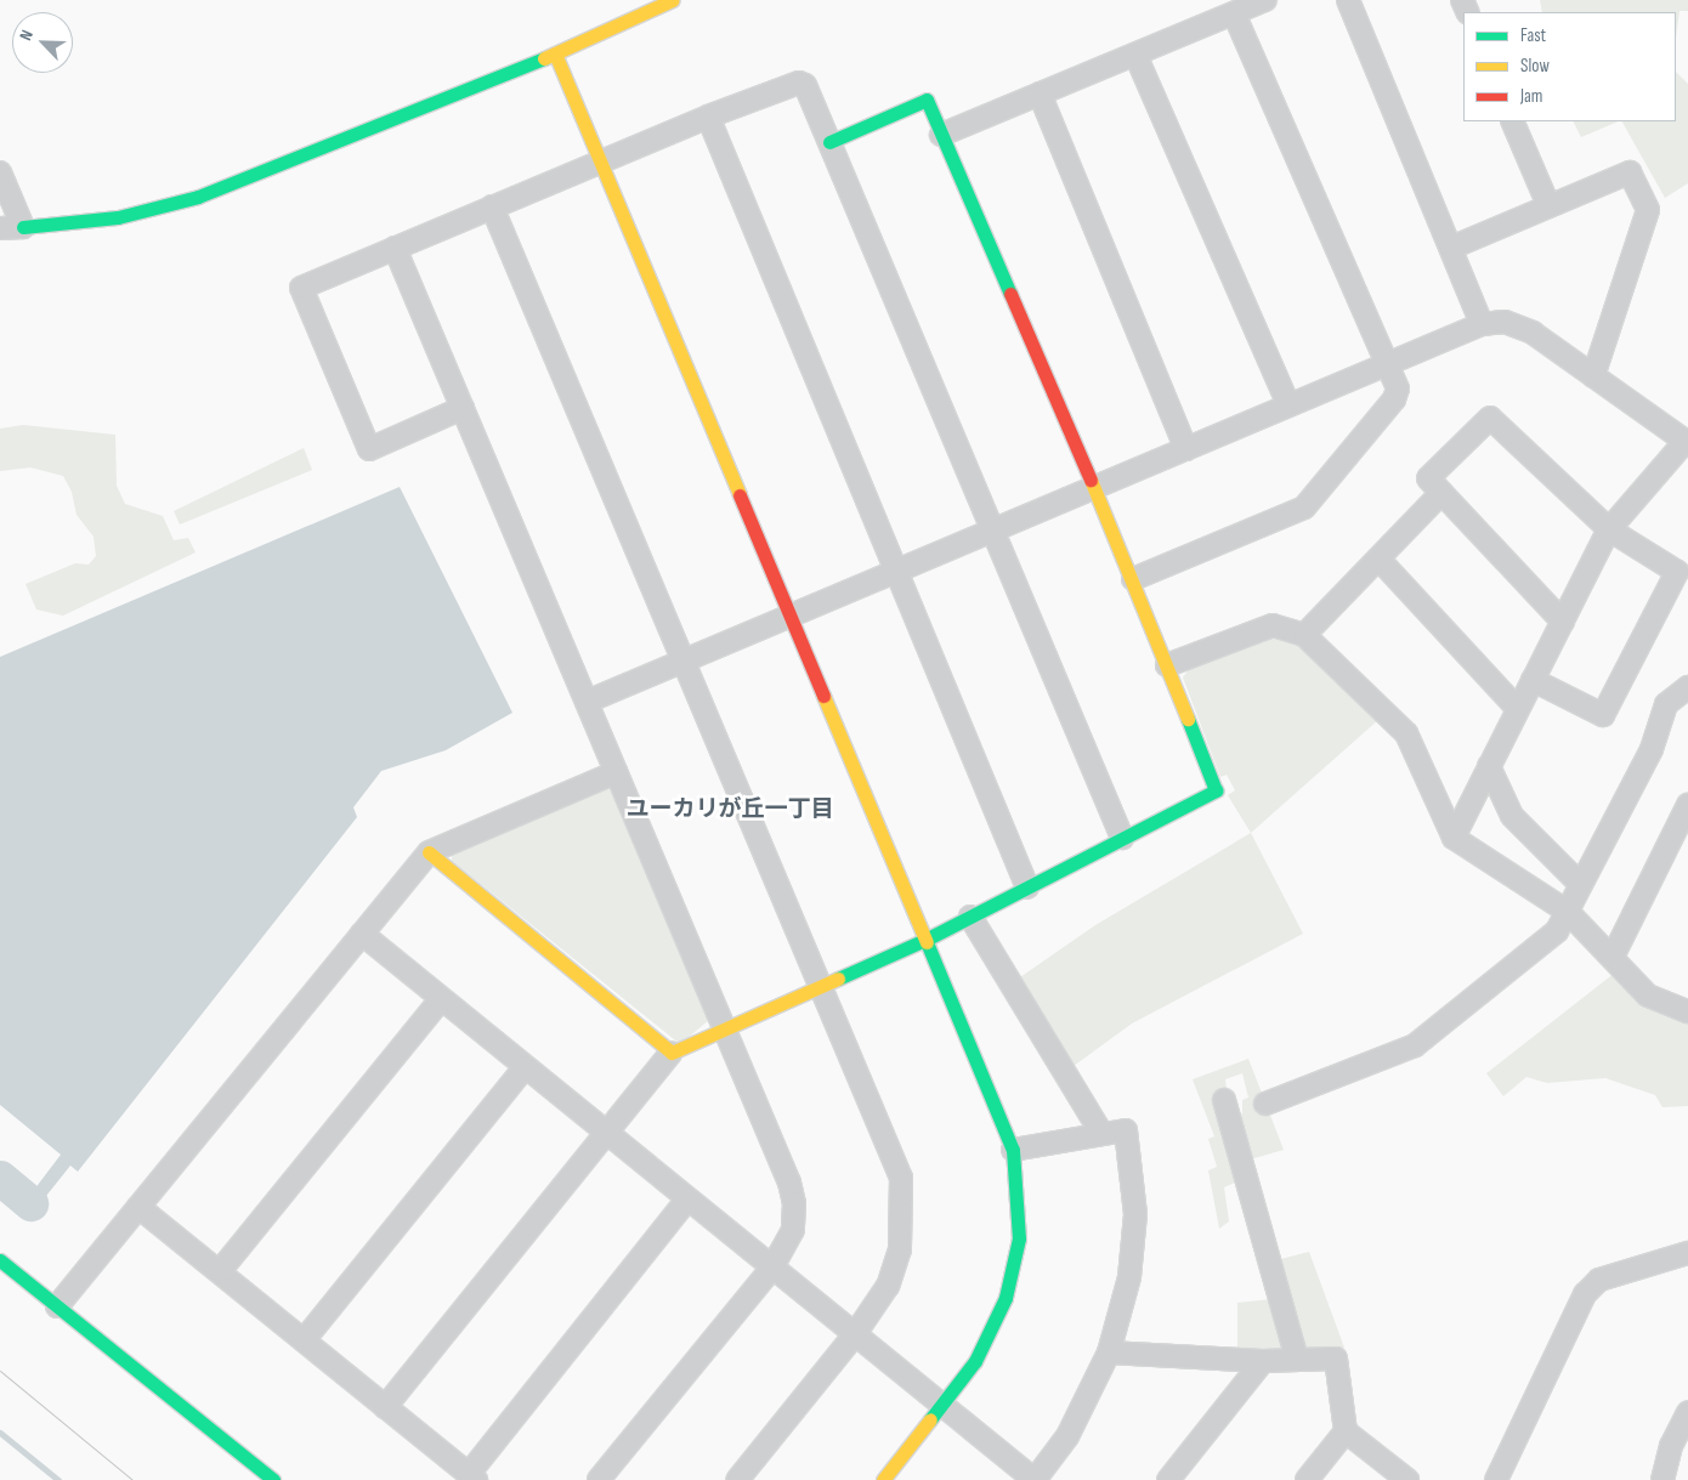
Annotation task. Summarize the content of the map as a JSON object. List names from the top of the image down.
{
  "districts": ["ユーカリが丘一丁目"],
  "legend": ["Fast", "Slow", "Jam"],
  "north": "top left"
}
